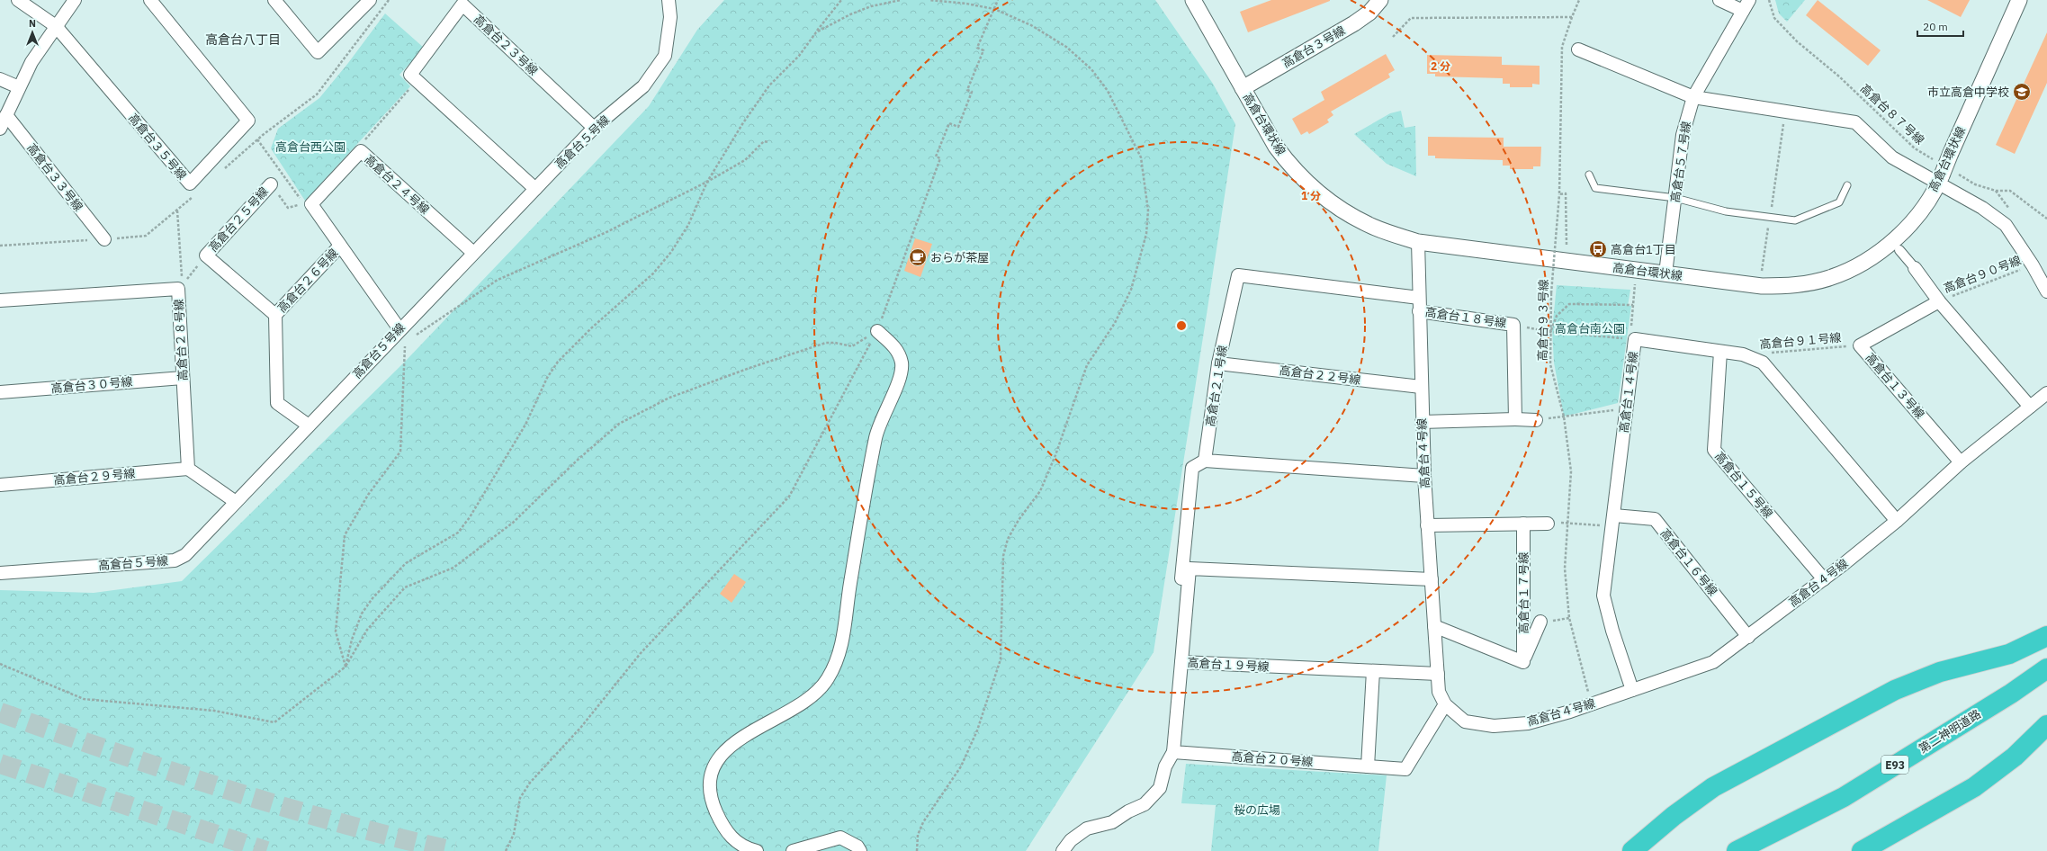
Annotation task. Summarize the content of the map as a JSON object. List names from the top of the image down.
{
  "streets": {
    "highway": ["第二神明道路", "E93"],
    "street": [
      "高倉台２３号線",
      "高倉台３号線",
      "高倉台環状線",
      "高倉台５号線",
      "高倉台３５号線",
      "高倉台５７号線",
      "高倉台３３号線",
      "高倉台２４号線",
      "高倉台２５号線",
      "高倉台２６号線",
      "高倉台１８号線",
      "高倉台２８号線",
      "高倉台２２号線",
      "高倉台３０号線",
      "高倉台２１号線",
      "高倉台１３号線",
      "高倉台１４号線",
      "高倉台４号線",
      "高倉台２９号線",
      "高倉台１５号線",
      "高倉台１６号線",
      "高倉台１７号線",
      "高倉台１９号線",
      "高倉台２０号線"
    ],
    "path": [
      "高倉台８７号線",
      "高倉台９０号線",
      "高倉台９３号線",
      "高倉台９１号線"
    ]
  },
  "crossings": [
    ["高倉台２３号線", "高倉台５号線"],
    ["高倉台３号線", "高倉台環状線"],
    ["高倉台８７号線", "高倉台環状線"],
    ["高倉台環状線", "高倉台５７号線"],
    ["高倉台環状線", "高倉台４号線"],
    ["高倉台５号線", "高倉台２４号線"],
    ["高倉台２４号線", "高倉台２６号線"],
    ["高倉台２５号線", "高倉台２６号線"],
    ["高倉台９０号線", "高倉台１３号線"],
    ["高倉台１８号線", "高倉台９３号線"],
    ["高倉台１８号線", "高倉台１４号線"],
    ["高倉台１８号線", "高倉台４号線"],
    ["高倉台９３号線", "高倉台４号線"],
    ["高倉台２８号線", "高倉台３０号線"],
    ["高倉台２８号線", "高倉台２９号線"],
    ["高倉台９１号線", "高倉台１３号線"],
    ["高倉台２２号線", "高倉台２１号線"],
    ["高倉台２２号線", "高倉台４号線"],
    ["高倉台２１号線", "高倉台４号線"],
    ["高倉台１３号線", "高倉台４号線"],
    ["高倉台１４号線", "高倉台４号線"],
    ["高倉台１４号線", "高倉台１５号線"],
    ["高倉台１４号線", "高倉台１６号線"],
    ["高倉台４号線", "高倉台１５号線"],
    ["高倉台４号線", "高倉台１６号線"],
    ["高倉台４号線", "高倉台１９号線"],
    ["高倉台４号線", "高倉台２０号線"]
  ],
  "districts": ["高倉台八丁目"],
  "parks": ["高倉台西公園", "高倉台南公園", "桜の広場"],
  "places": {
    "school or university": ["市立高倉中学校"],
    "bus stop": ["高倉台1丁目"],
    "cafe": ["おらが茶屋"]
  },
  "scale_bar": "20 m",
  "north": "top",
  "rings": ["2 分", "1 分"]
}
